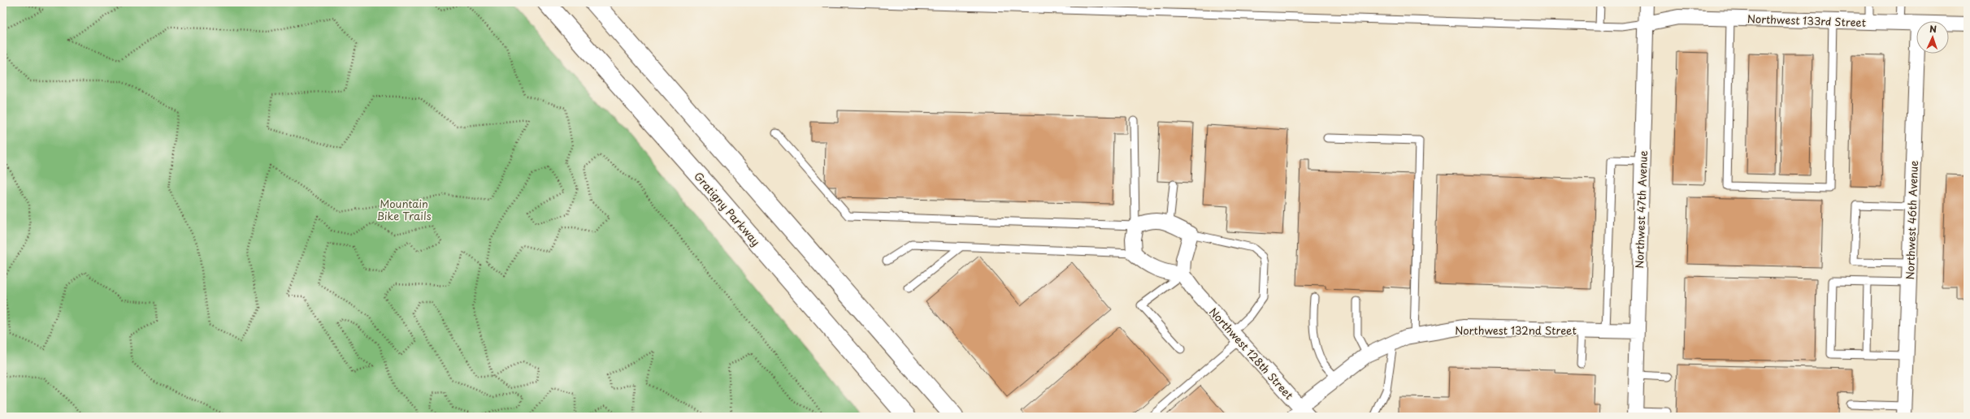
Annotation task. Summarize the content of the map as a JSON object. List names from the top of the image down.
{
  "streets": {
    "highway": ["Gratigny Parkway"],
    "street": [
      "Northwest 133rd Street",
      "Northwest 47th Avenue",
      "Northwest 46th Avenue",
      "Northwest 132nd Street",
      "Northwest 128th Street"
    ]
  },
  "crossings": [
    ["Northwest 133rd Street", "Northwest 47th Avenue"],
    ["Northwest 47th Avenue", "Northwest 132nd Street"],
    ["Northwest 132nd Street", "Northwest 128th Street"]
  ],
  "parks": ["Mountain Bike Trails"],
  "north": "top"
}
